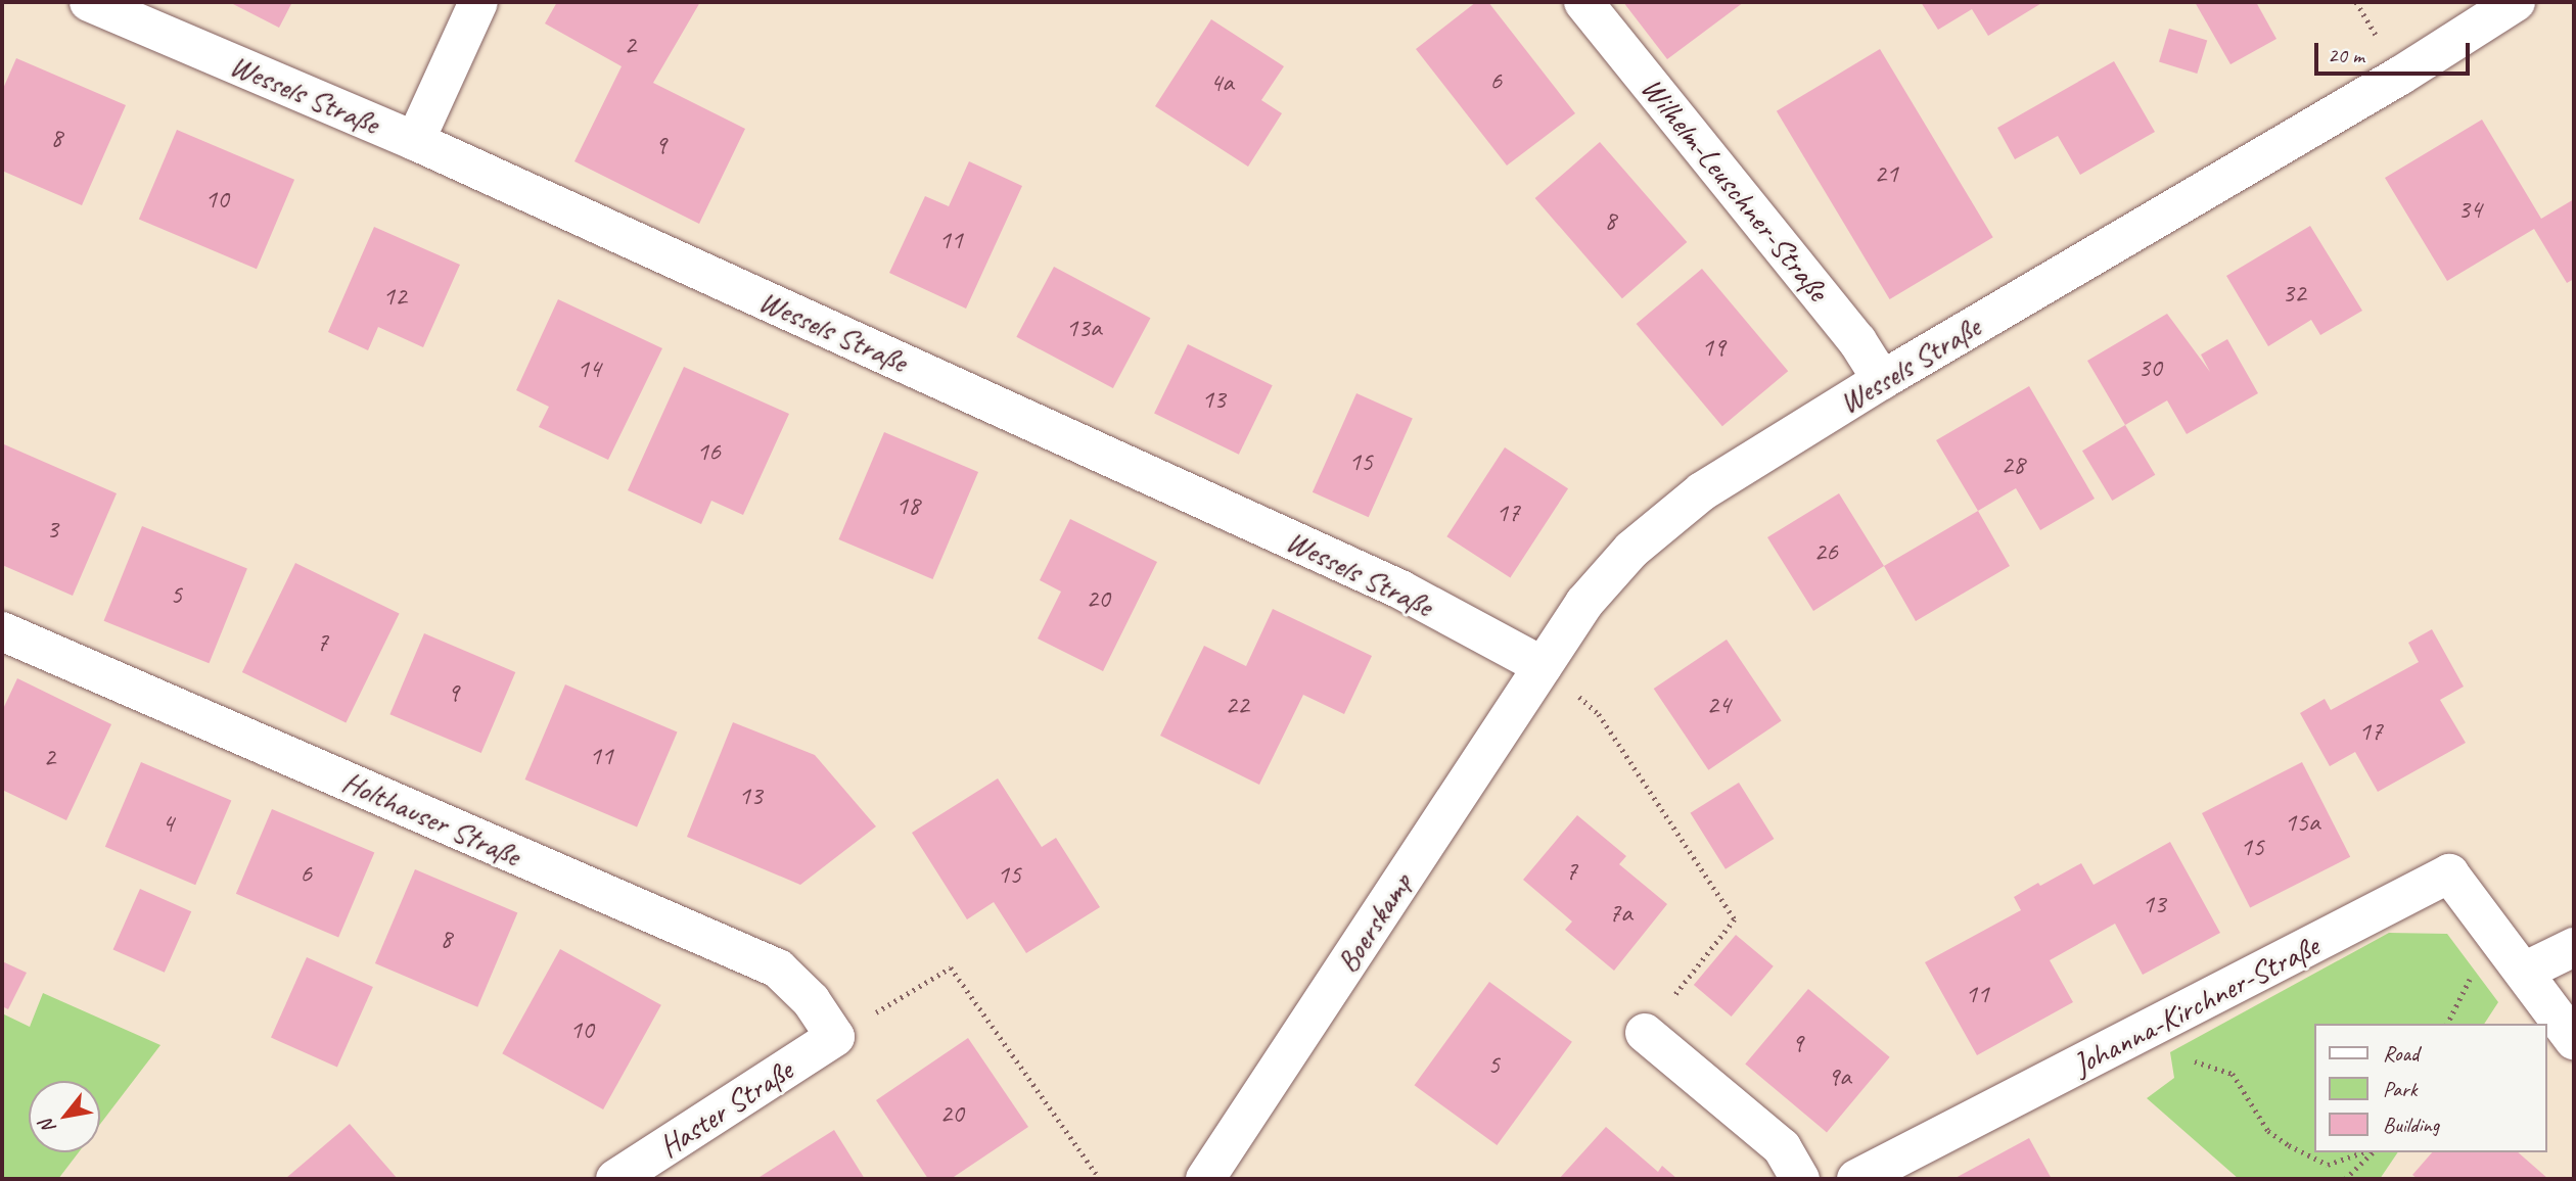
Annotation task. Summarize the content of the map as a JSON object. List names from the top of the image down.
{
  "streets": {
    "street": [
      "Wessels Straße",
      "Wilhelm-Leuschner-Straße",
      "Holthauser Straße",
      "Boerskamp",
      "Johanna-Kirchner-Straße",
      "Haster Straße"
    ]
  },
  "crossings": [
    ["Wessels Straße", "Wilhelm-Leuschner-Straße"],
    ["Wessels Straße", "Boerskamp"],
    ["Holthauser Straße", "Haster Straße"]
  ],
  "house_numbers": [
    "2",
    "6",
    "4a",
    "8",
    "9",
    "21",
    "10",
    "34",
    "8",
    "11",
    "32",
    "12",
    "13a",
    "19",
    "30",
    "14",
    "13",
    "16",
    "15",
    "28",
    "18",
    "17",
    "3",
    "26",
    "5",
    "20",
    "7",
    "9",
    "22",
    "24",
    "17",
    "11",
    "2",
    "13",
    "15a",
    "4",
    "15",
    "7",
    "6",
    "15",
    "13",
    "7a",
    "8",
    "11",
    "10",
    "9",
    "5",
    "9a",
    "20"
  ],
  "legend": ["Road", "Park", "Building"],
  "scale_bar": "20 m",
  "north": "bottom left"
}
